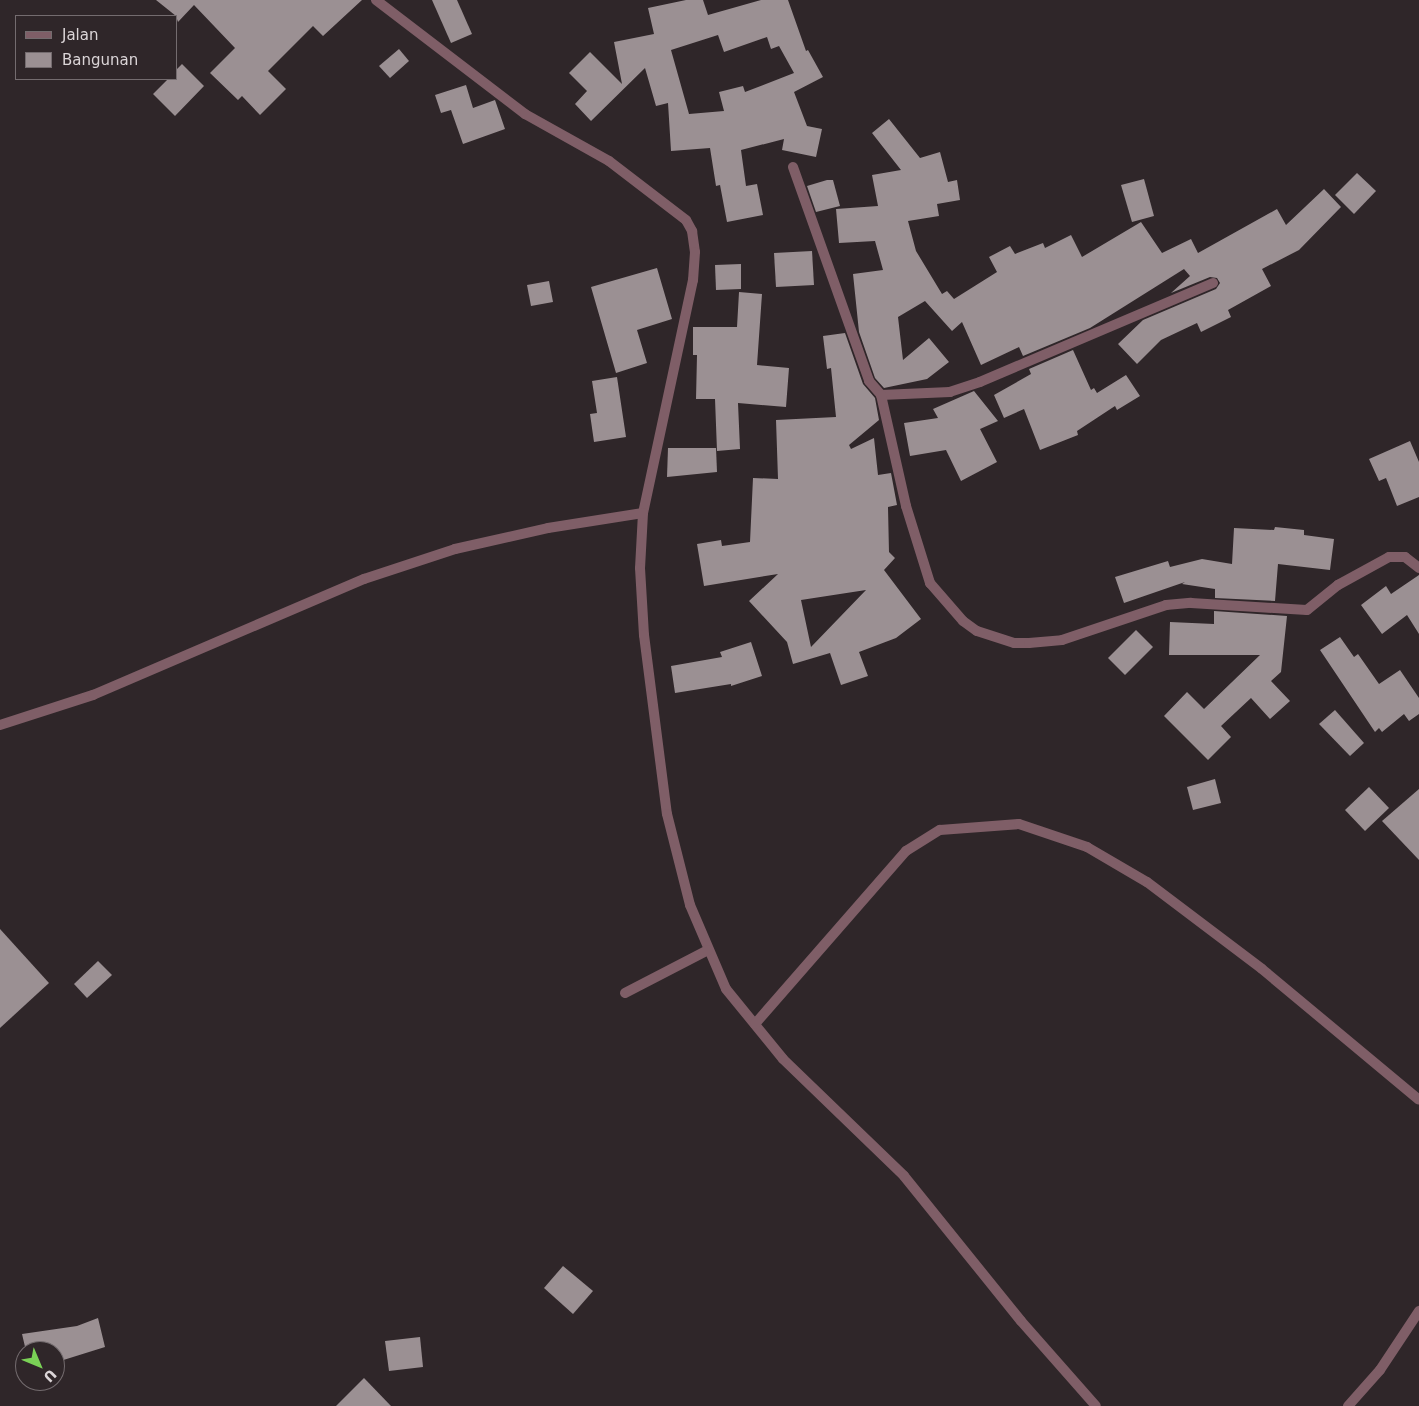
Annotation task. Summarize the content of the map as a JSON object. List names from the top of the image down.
{
  "legend": ["Jalan", "Bangunan"],
  "north": "bottom right"
}
